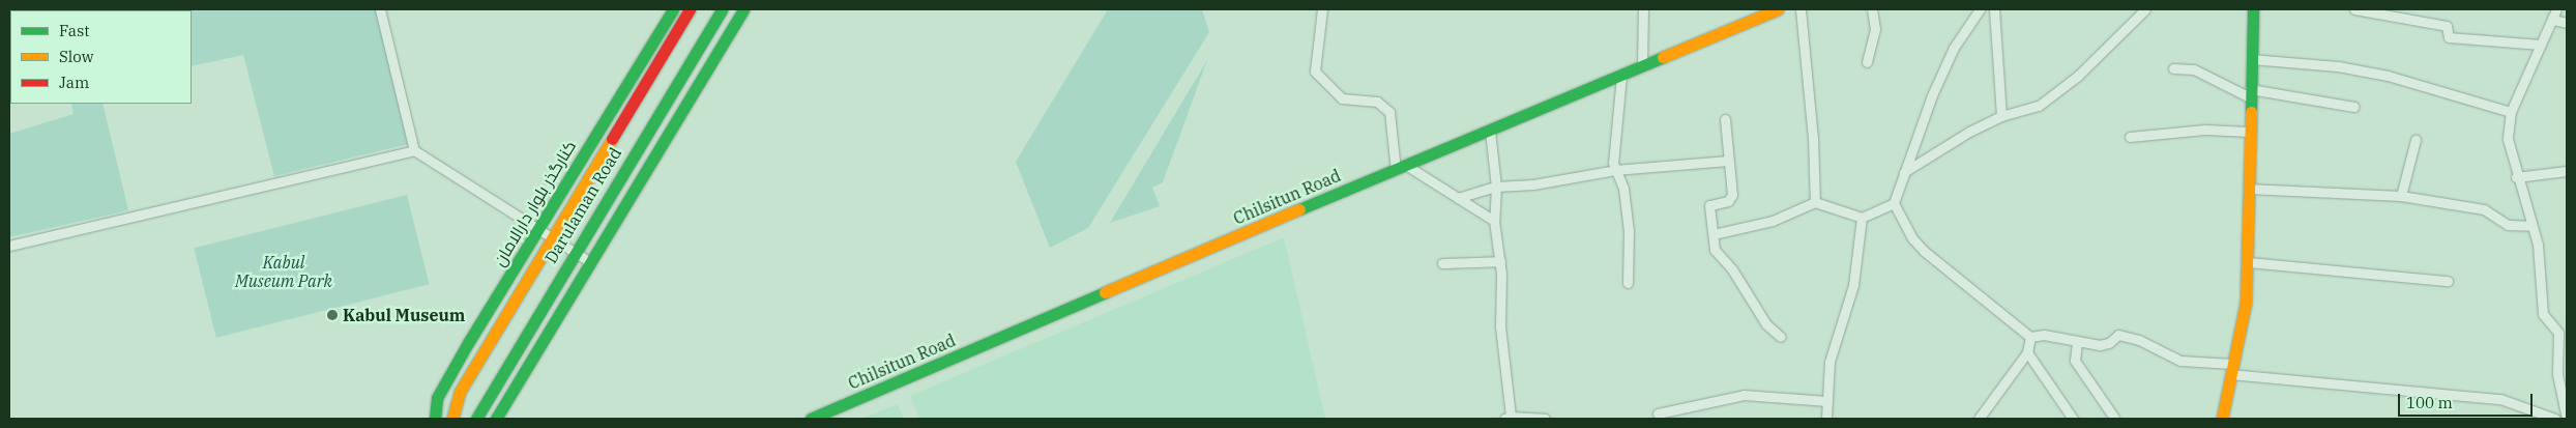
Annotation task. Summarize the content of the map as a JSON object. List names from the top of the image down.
{
  "streets": {
    "main road": ["Chilsitun Road", "کنارگذر بلوار دارالامان", "Darulaman Road"]
  },
  "parks": ["Kabul Museum Park"],
  "places": ["Kabul Museum"],
  "legend": ["Fast", "Slow", "Jam"],
  "scale_bar": "100 m"
}
